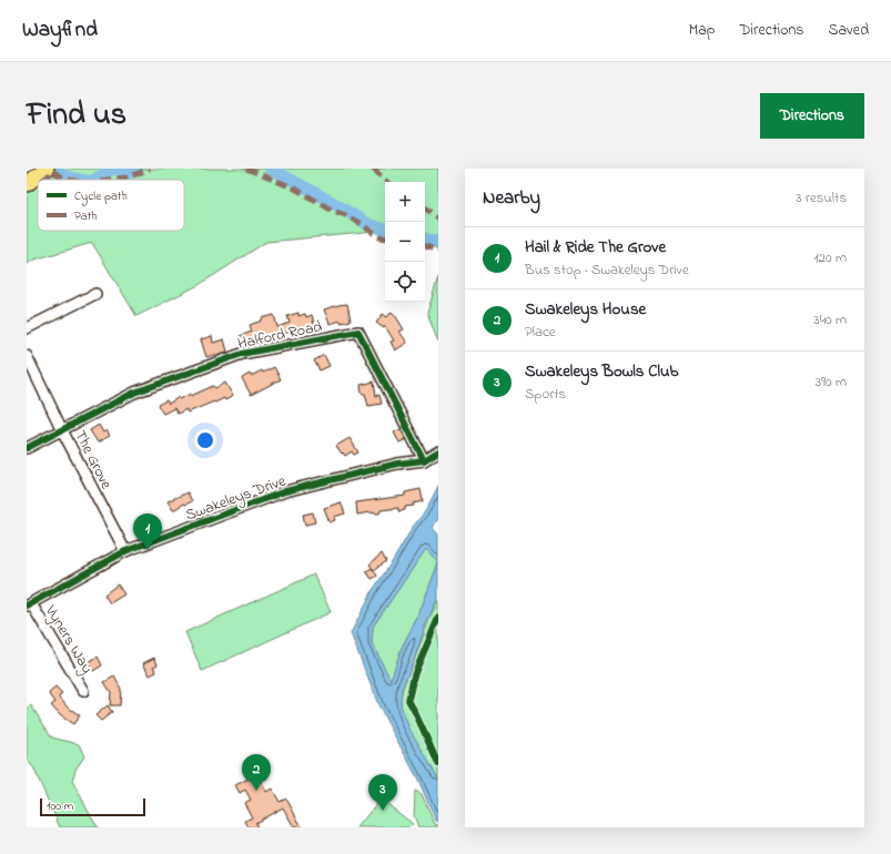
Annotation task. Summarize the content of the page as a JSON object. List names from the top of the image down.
{
  "streets": {
    "street": [
      "Halford Road",
      "The Grove",
      "Swakeleys Drive",
      "Vyners Way"
    ]
  },
  "crossings": [
    ["Halford Road", "The Grove"],
    ["Halford Road", "Swakeleys Drive"],
    ["The Grove", "Swakeleys Drive"],
    ["Swakeleys Drive", "Vyners Way"]
  ],
  "legend": ["Cycle path", "Path"],
  "scale_bar": "100 m",
  "page": {
    "header": "Wayfind",
    "nav": ["Map", "Directions", "Saved"],
    "title": "Find us",
    "buttons": "Directions",
    "heading": ["Nearby", "3 results"],
    "map_buttons": ["+", "−"],
    "list": [
      {
        "mark": "1",
        "name": "Hail & Ride The Grove",
        "note": "Bus stop · Swakeleys Drive",
        "value": "120 m"
      },
      {
        "mark": "2",
        "name": "Swakeleys House",
        "note": "Place",
        "value": "340 m"
      },
      {
        "mark": "3",
        "name": "Swakeleys Bowls Club",
        "note": "Sports",
        "value": "390 m"
      }
    ],
    "pins": ["1", "2", "3"],
    "scale": "100 m"
  }
}
